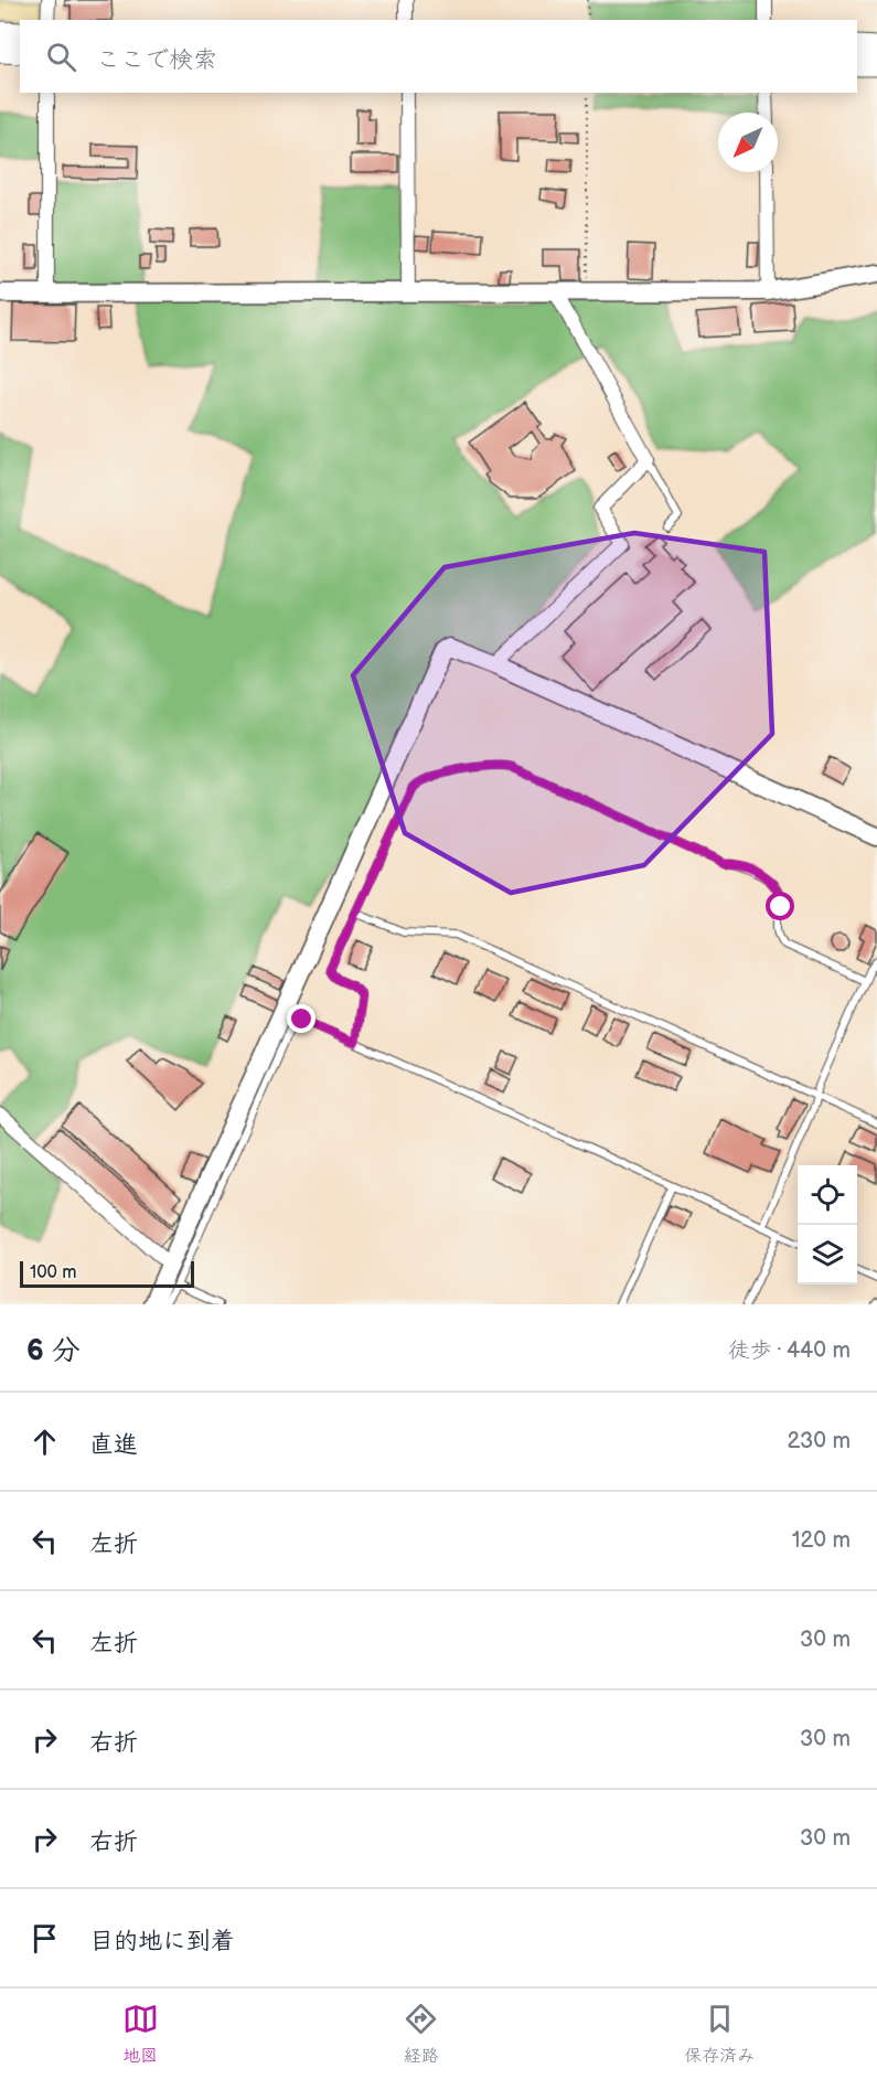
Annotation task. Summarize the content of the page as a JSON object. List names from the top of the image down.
{
  "scale_bar": "100 m",
  "north": "bottom left",
  "page": {
    "search": "ここで検索",
    "scale": "100 m",
    "heading": ["6 分", "徒歩 · 440 m"],
    "list": [
      ["直進", "230 m"],
      ["左折", "120 m"],
      ["左折", "30 m"],
      ["右折", "30 m"],
      ["右折", "30 m"],
      "目的地に到着"
    ],
    "nav": ["地図", "経路", "保存済み"]
  }
}
